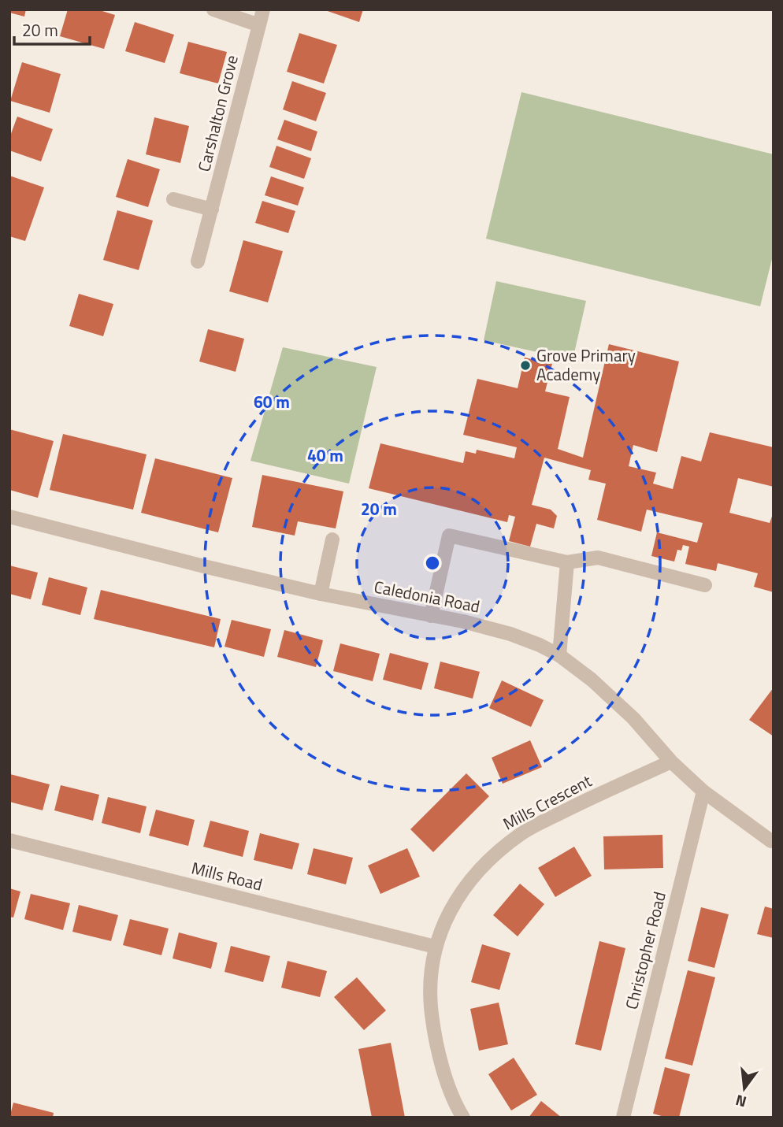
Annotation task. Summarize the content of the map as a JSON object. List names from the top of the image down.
{
  "streets": {
    "street": [
      "Carshalton Grove",
      "Caledonia Road",
      "Mills Crescent",
      "Mills Road",
      "Christopher Road"
    ]
  },
  "crossings": [
    ["Caledonia Road", "Mills Crescent"],
    ["Caledonia Road", "Christopher Road"],
    ["Mills Crescent", "Mills Road"]
  ],
  "places": ["Grove Primary Academy"],
  "scale_bar": "20 m",
  "north": "bottom",
  "rings": ["60 m", "40 m", "20 m"]
}
